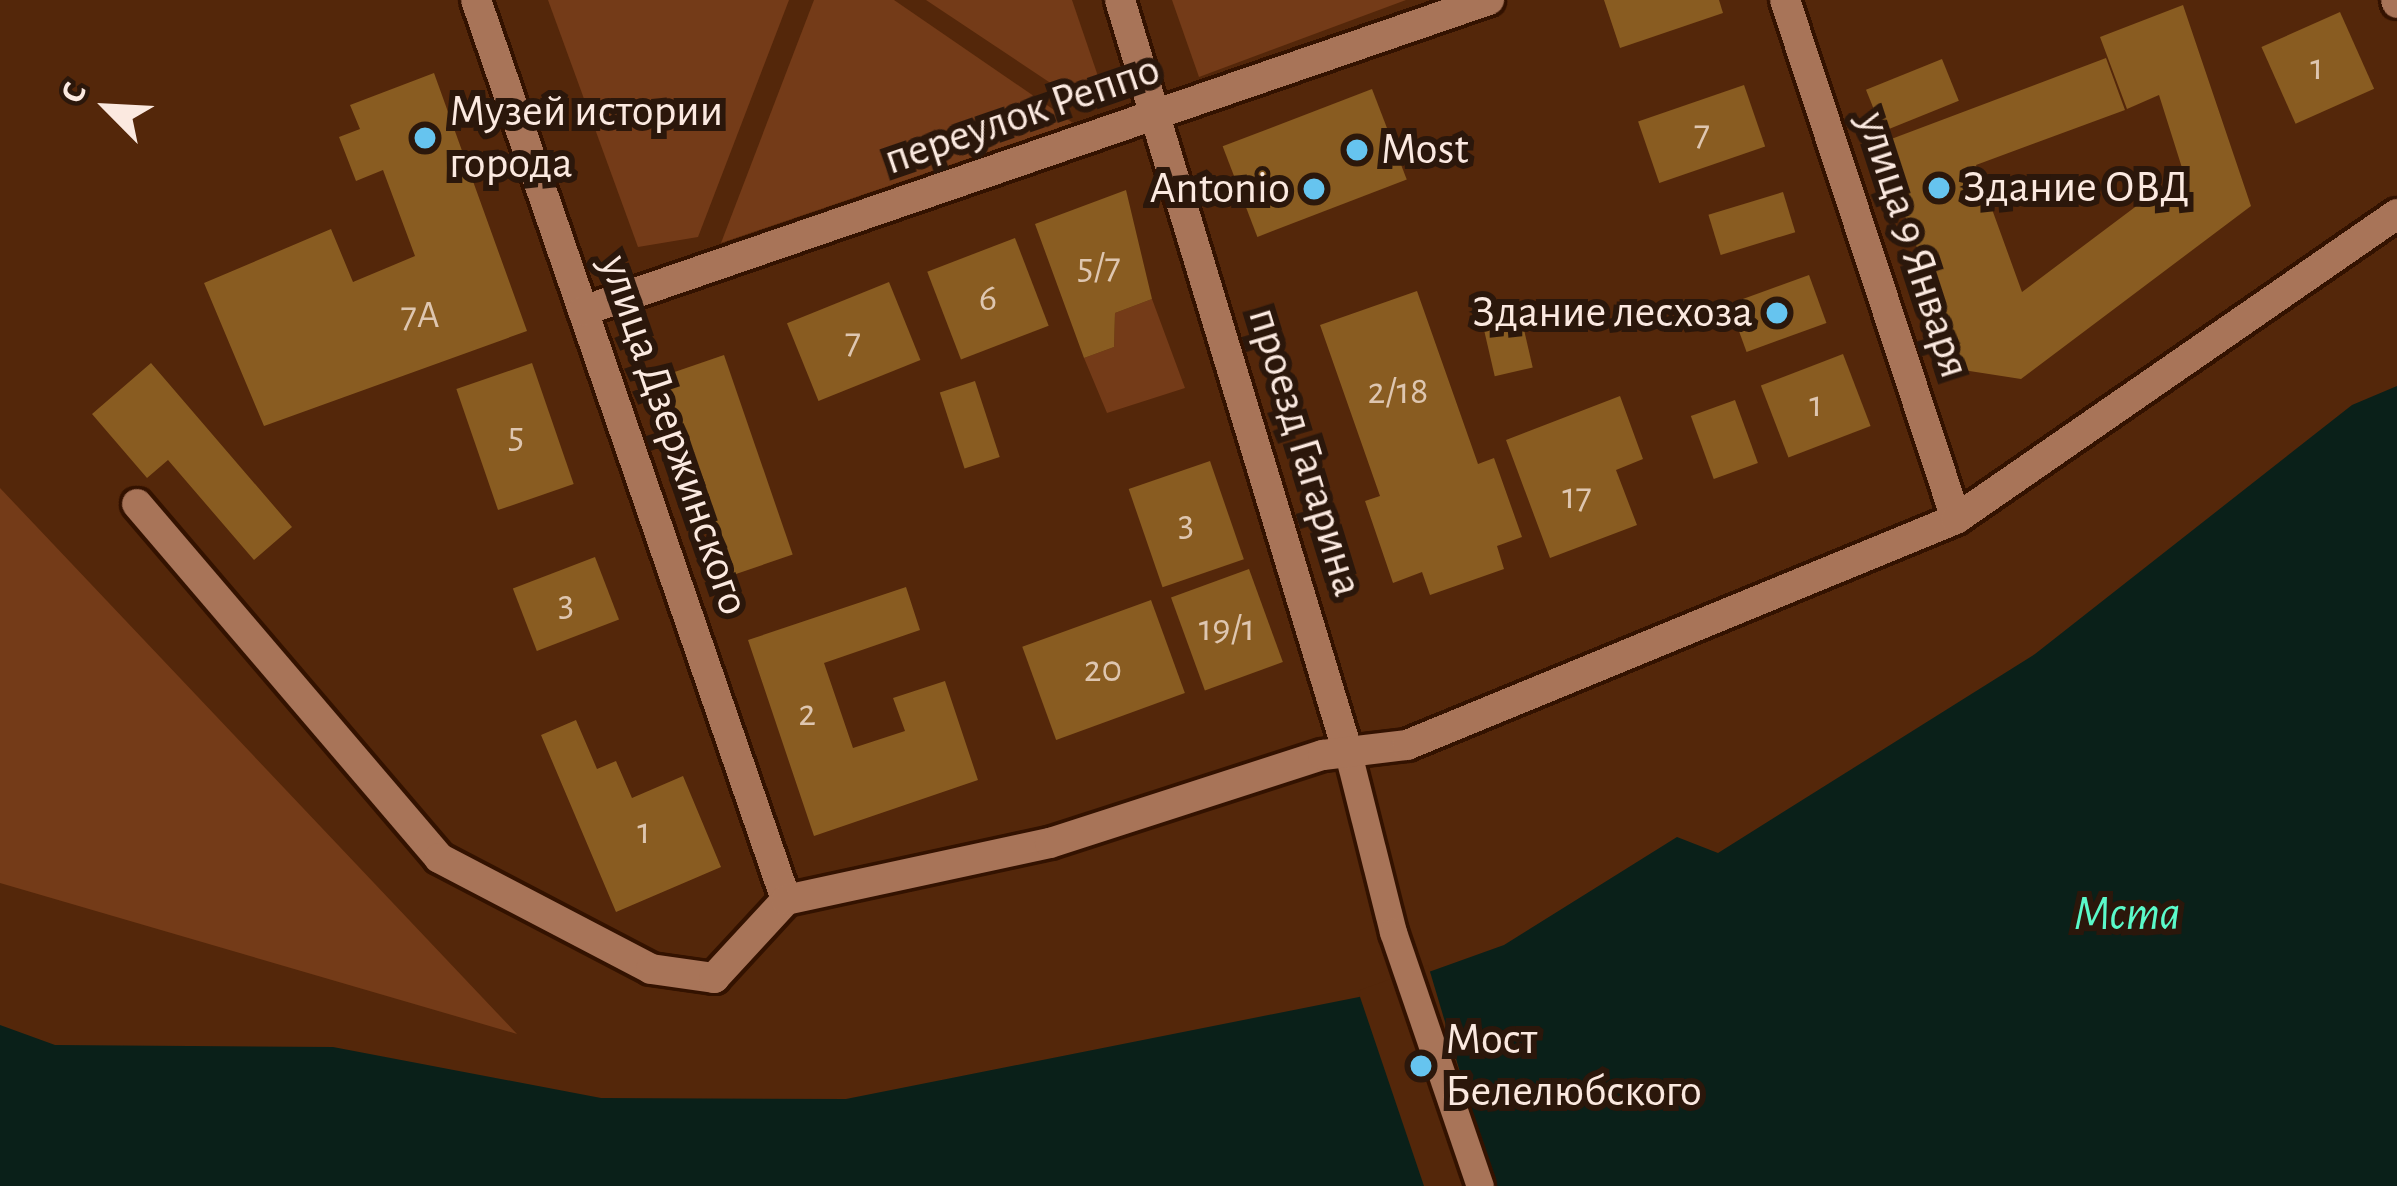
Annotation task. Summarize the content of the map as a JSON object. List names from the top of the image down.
{
  "streets": {
    "street": [
      "переулок Реппо",
      "улица 9 Января",
      "улица Дзержинского",
      "проезд Гагарина"
    ]
  },
  "crossings": [
    ["переулок Реппо", "улица Дзержинского"],
    ["переулок Реппо", "проезд Гагарина"]
  ],
  "water": ["Мста"],
  "places": [
    "Музей истории города",
    "Most",
    "Здание ОВД",
    "Antonio",
    "Здание лесхоза",
    "Мост Белелюбского"
  ],
  "house_numbers": [
    "1",
    "7",
    "5/7",
    "6",
    "7А",
    "7",
    "2/18",
    "1",
    "5",
    "17",
    "3",
    "3",
    "19/1",
    "20",
    "2",
    "1"
  ],
  "north": "top left"
}
